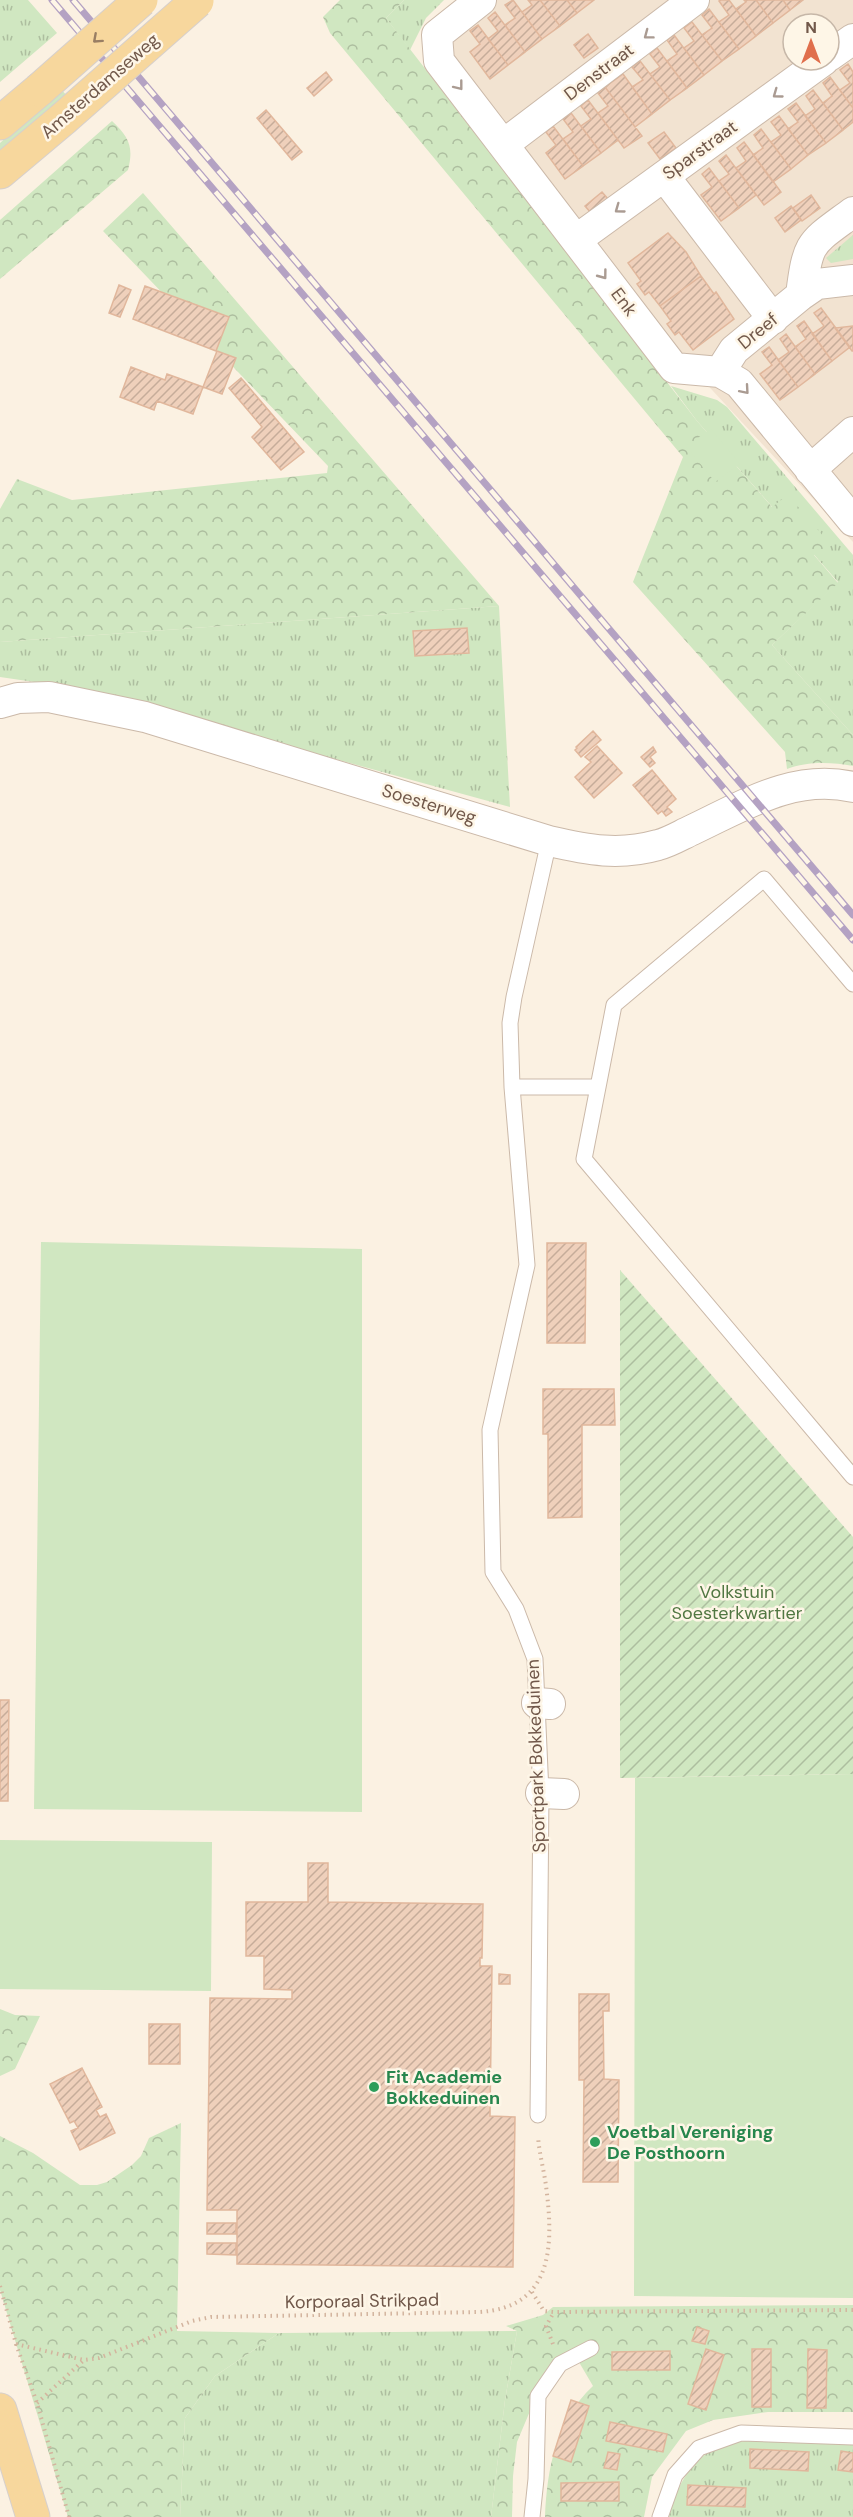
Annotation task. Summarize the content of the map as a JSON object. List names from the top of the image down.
{
  "streets": {
    "main road": ["Amsterdamseweg"],
    "street": [
      "Denstraat",
      "Sparstraat",
      "Enk",
      "Dreef",
      "Soesterweg"
    ],
    "lane": ["Sportpark Bokkeduinen"],
    "path": ["Korporaal Strikpad"]
  },
  "crossings": [
    ["Denstraat", "Enk"],
    ["Sparstraat", "Enk"],
    ["Enk", "Dreef"],
    ["Soesterweg", "Sportpark Bokkeduinen"]
  ],
  "one_way": ["Denstraat", "Sparstraat", "Enk"],
  "parks": ["Volkstuin Soesterkwartier"],
  "places": ["Fit Academie Bokkeduinen", "Voetbal Vereniging De Posthoorn"],
  "north": "top"
}
